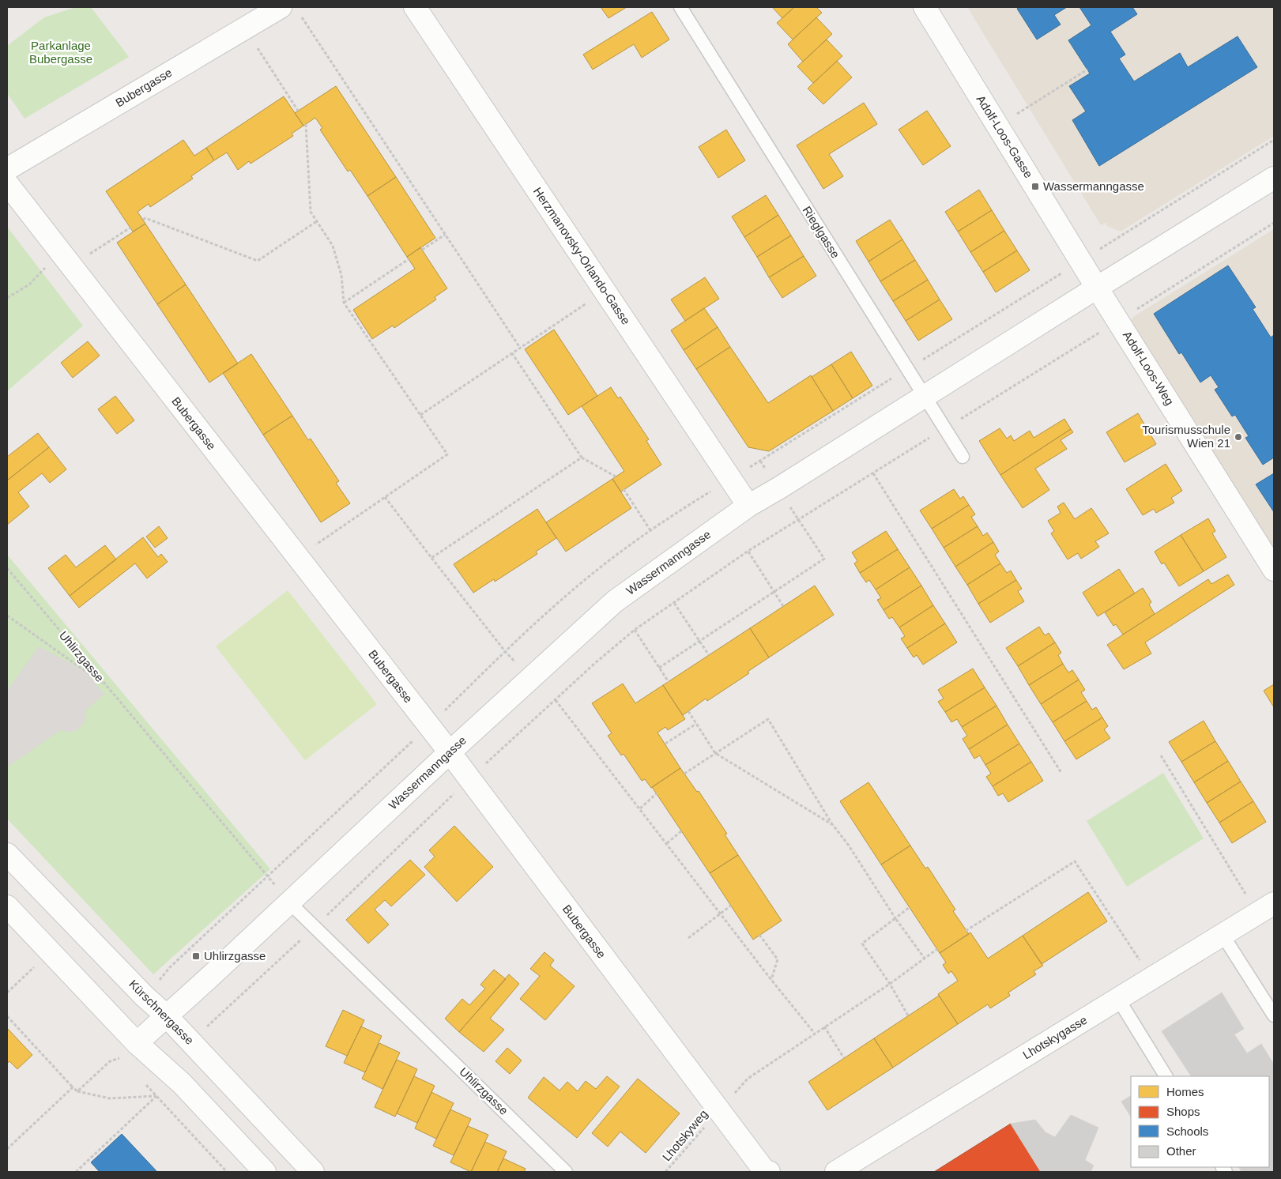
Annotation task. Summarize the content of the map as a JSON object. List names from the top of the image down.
{
  "streets": {
    "street": [
      "Bubergasse",
      "Adolf-Loos-Gasse",
      "Herzmanovsky-Orlando-Gasse",
      "Adolf-Loos-Weg",
      "Wassermanngasse",
      "Kürschnergasse",
      "Lhotskygasse"
    ],
    "lane": ["Rieglgasse", "Uhlirzgasse"],
    "path": ["Lhotskyweg"]
  },
  "crossings": [
    ["Bubergasse", "Wassermanngasse"],
    ["Bubergasse", "Lhotskyweg"],
    ["Adolf-Loos-Gasse", "Adolf-Loos-Weg"],
    ["Adolf-Loos-Gasse", "Wassermanngasse"],
    ["Rieglgasse", "Wassermanngasse"],
    ["Herzmanovsky-Orlando-Gasse", "Wassermanngasse"],
    ["Adolf-Loos-Weg", "Wassermanngasse"],
    ["Wassermanngasse", "Uhlirzgasse"],
    ["Wassermanngasse", "Kürschnergasse"]
  ],
  "parks": ["Parkanlage Bubergasse"],
  "places": {
    "transit": ["Wassermanngasse", "Uhlirzgasse"],
    "other": ["Tourismusschule Wien 21"]
  },
  "legend": [
    "Homes",
    "Shops",
    "Schools",
    "Other"
  ]
}
